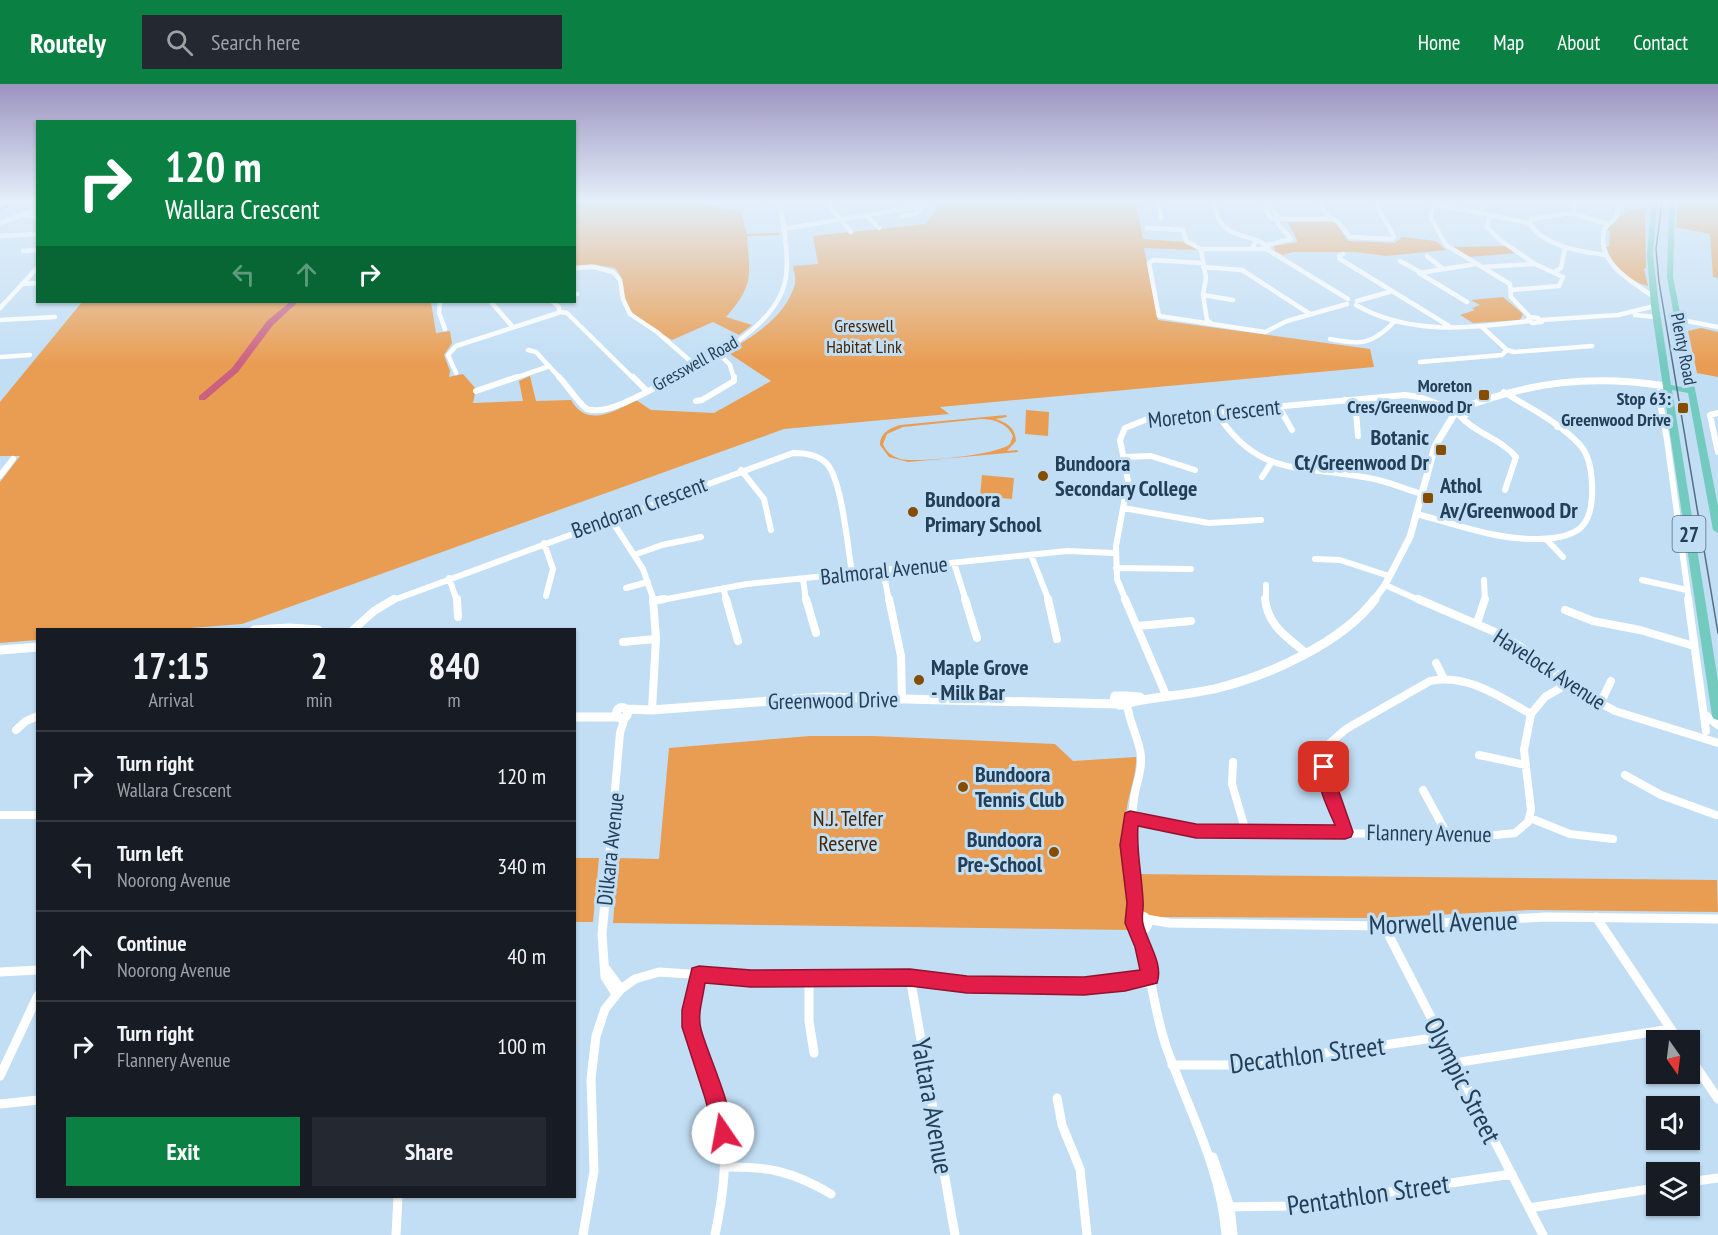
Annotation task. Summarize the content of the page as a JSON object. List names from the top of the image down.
{
  "streets": {
    "highway": ["Plenty Road", "27"],
    "street": [
      "Gresswell Road",
      "Moreton Crescent",
      "Bendoran Crescent",
      "Balmoral Avenue",
      "Havelock Avenue",
      "Greenwood Drive",
      "Flannery Avenue",
      "Dilkara Avenue",
      "Morwell Avenue",
      "Decathlon Street",
      "Olympic Street",
      "Yaltara Avenue",
      "Pentathlon Street"
    ]
  },
  "crossings": [
    ["Plenty Road", "Greenwood Drive"],
    ["Moreton Crescent", "Balmoral Avenue"],
    ["Moreton Crescent", "Greenwood Drive"],
    ["Bendoran Crescent", "Balmoral Avenue"],
    ["Havelock Avenue", "Greenwood Drive"],
    ["Greenwood Drive", "Dilkara Avenue"],
    ["Morwell Avenue", "Olympic Street"],
    ["Decathlon Street", "Olympic Street"],
    ["Olympic Street", "Pentathlon Street"]
  ],
  "parks": ["Gresswell Habitat Link", "N.J. Telfer Reserve"],
  "places": {
    "transit": [
      "Moreton Cres/Greenwood Dr",
      "Stop 63: Greenwood Drive",
      "Botanic Ct/Greenwood Dr",
      "Athol Av/Greenwood Dr"
    ],
    "other": [
      "Bundoora Secondary College",
      "Bundoora Primary School",
      "Maple Grove - Milk Bar",
      "Bundoora Tennis Club",
      "Bundoora Pre-School"
    ]
  },
  "north": "bottom",
  "page": {
    "header": "Routely",
    "search": "Search here",
    "nav": [
      "Home",
      "Map",
      "About",
      "Contact"
    ],
    "turn": ["120 m", "Wallara Crescent"],
    "eta": [
      "17:15",
      "Arrival",
      "2",
      "min",
      "840",
      "m"
    ],
    "list": [
      {
        "name": "Turn right",
        "note": "Wallara Crescent",
        "value": "120 m"
      },
      {
        "name": "Turn left",
        "note": "Noorong Avenue",
        "value": "340 m"
      },
      {
        "name": "Continue",
        "note": "Noorong Avenue",
        "value": "40 m"
      },
      {
        "name": "Turn right",
        "note": "Flannery Avenue",
        "value": "100 m"
      }
    ],
    "buttons": ["Exit", "Share"]
  }
}
